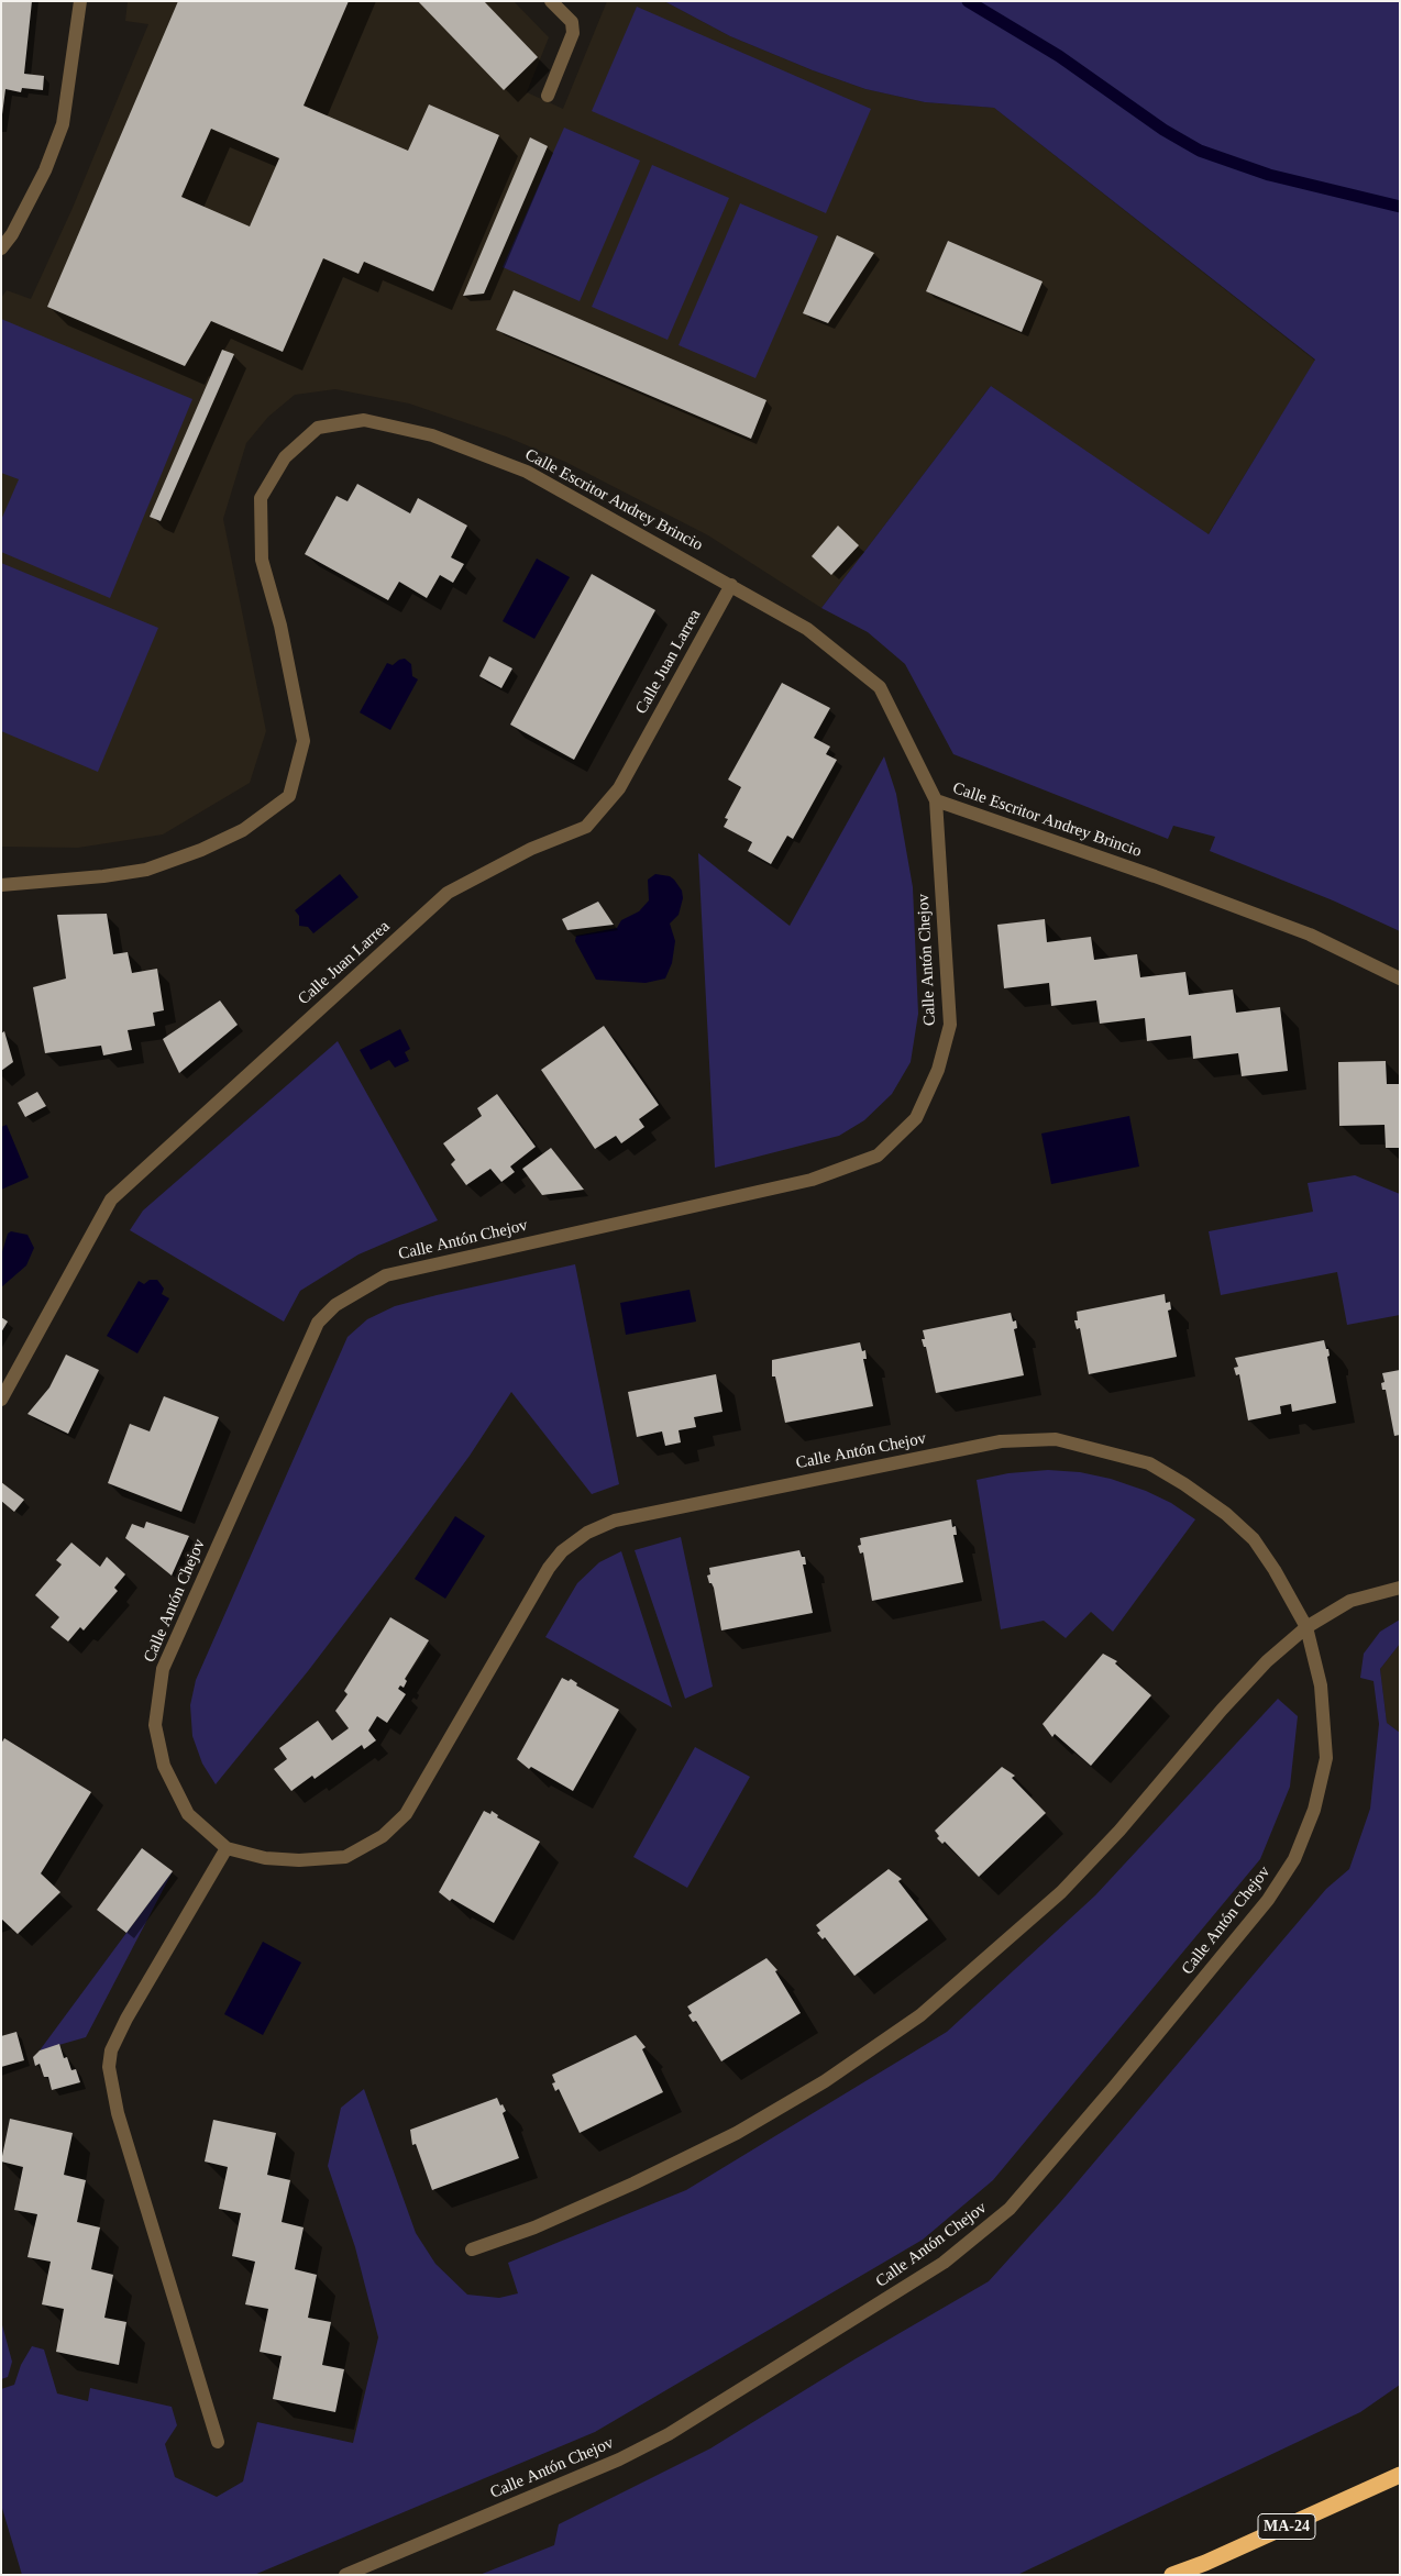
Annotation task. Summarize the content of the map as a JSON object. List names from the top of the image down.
{
  "streets": {
    "highway": ["MA-24"],
    "street": ["Calle Escritor Andrey Brincio", "Calle Juan Larrea", "Calle Antón Chejov"]
  },
  "crossings": [
    ["Calle Escritor Andrey Brincio", "Calle Juan Larrea"],
    ["Calle Escritor Andrey Brincio", "Calle Antón Chejov"]
  ]
}
